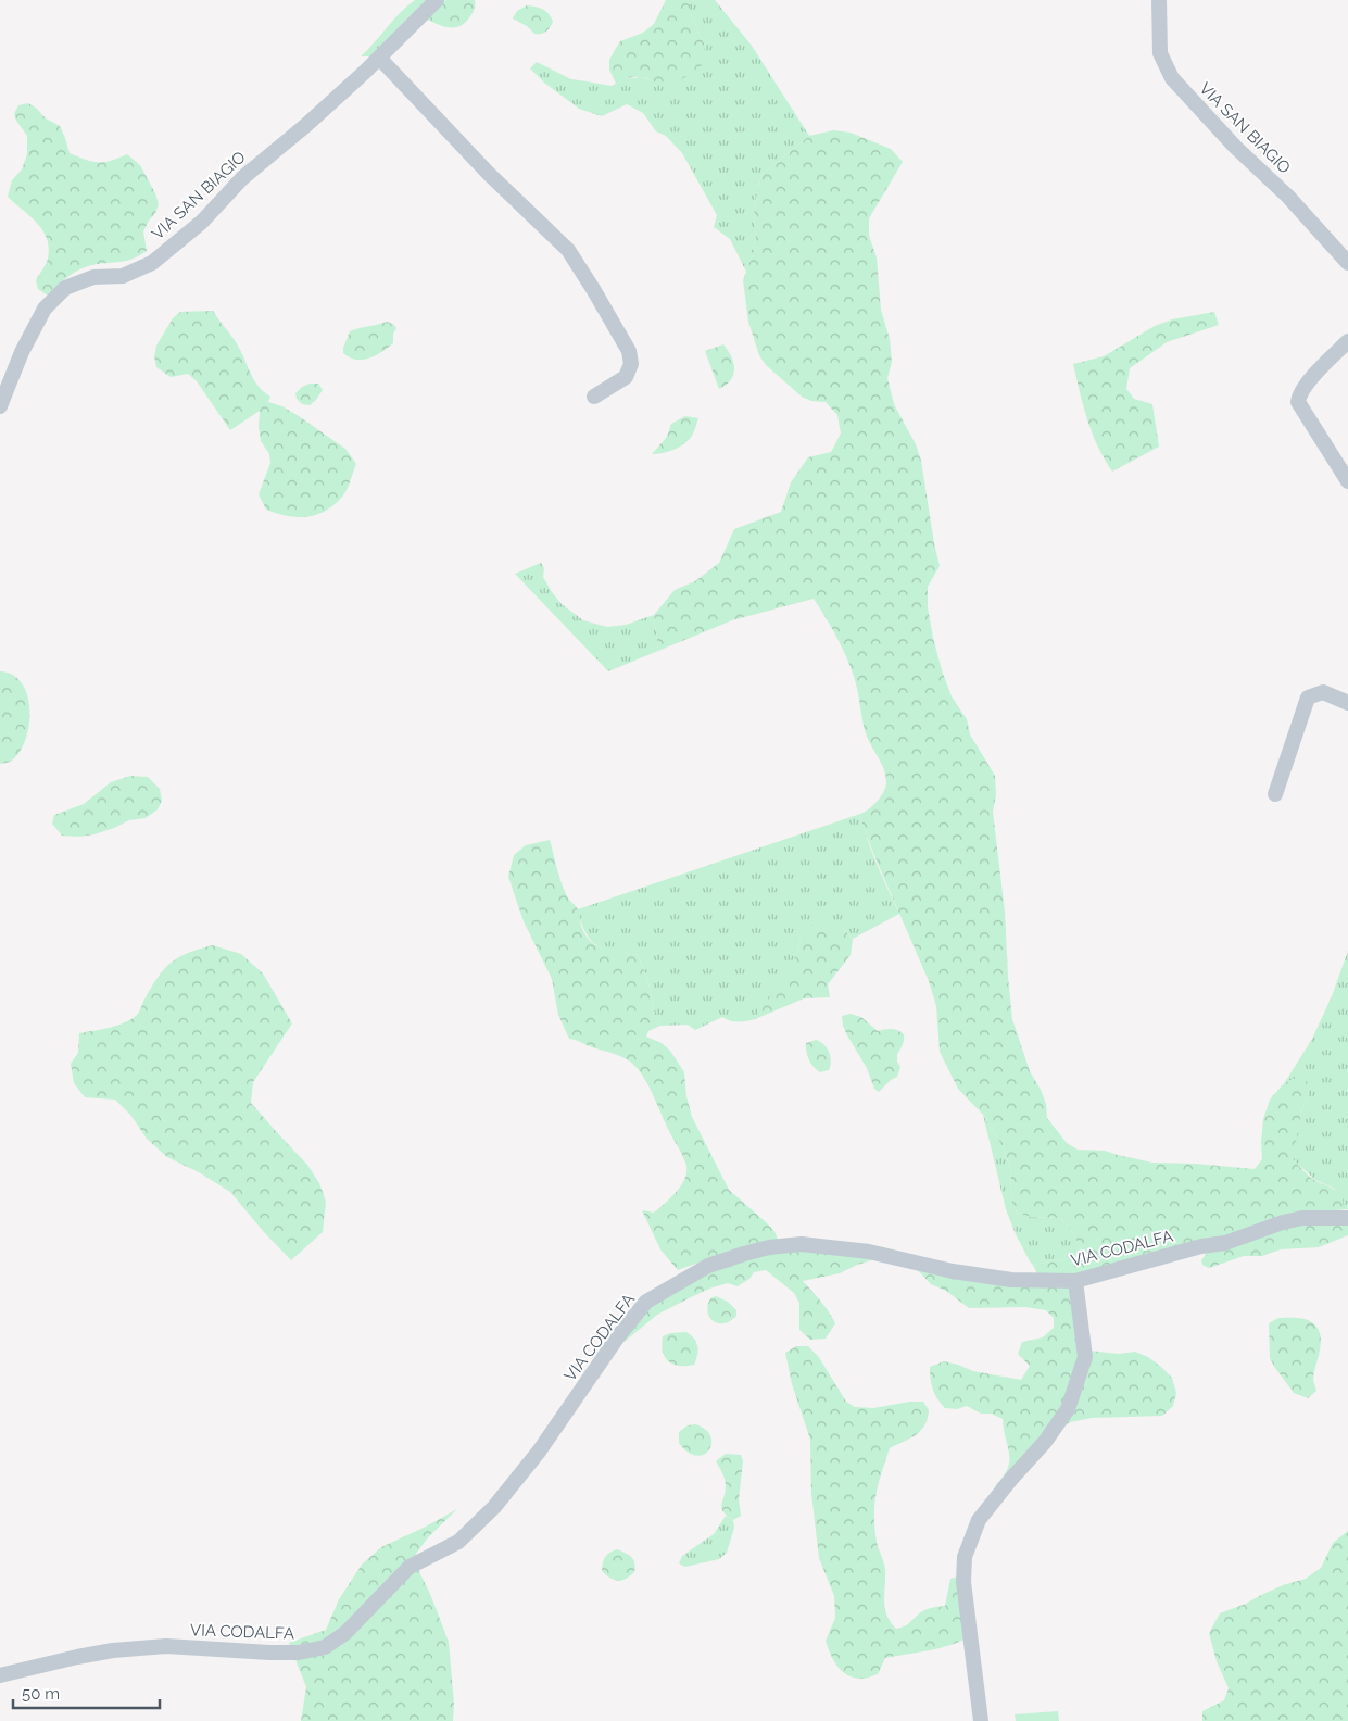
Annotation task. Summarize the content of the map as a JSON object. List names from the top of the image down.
{
  "streets": {
    "street": ["VIA SAN BIAGIO", "VIA CODALFA"]
  },
  "scale_bar": "50 m"
}
